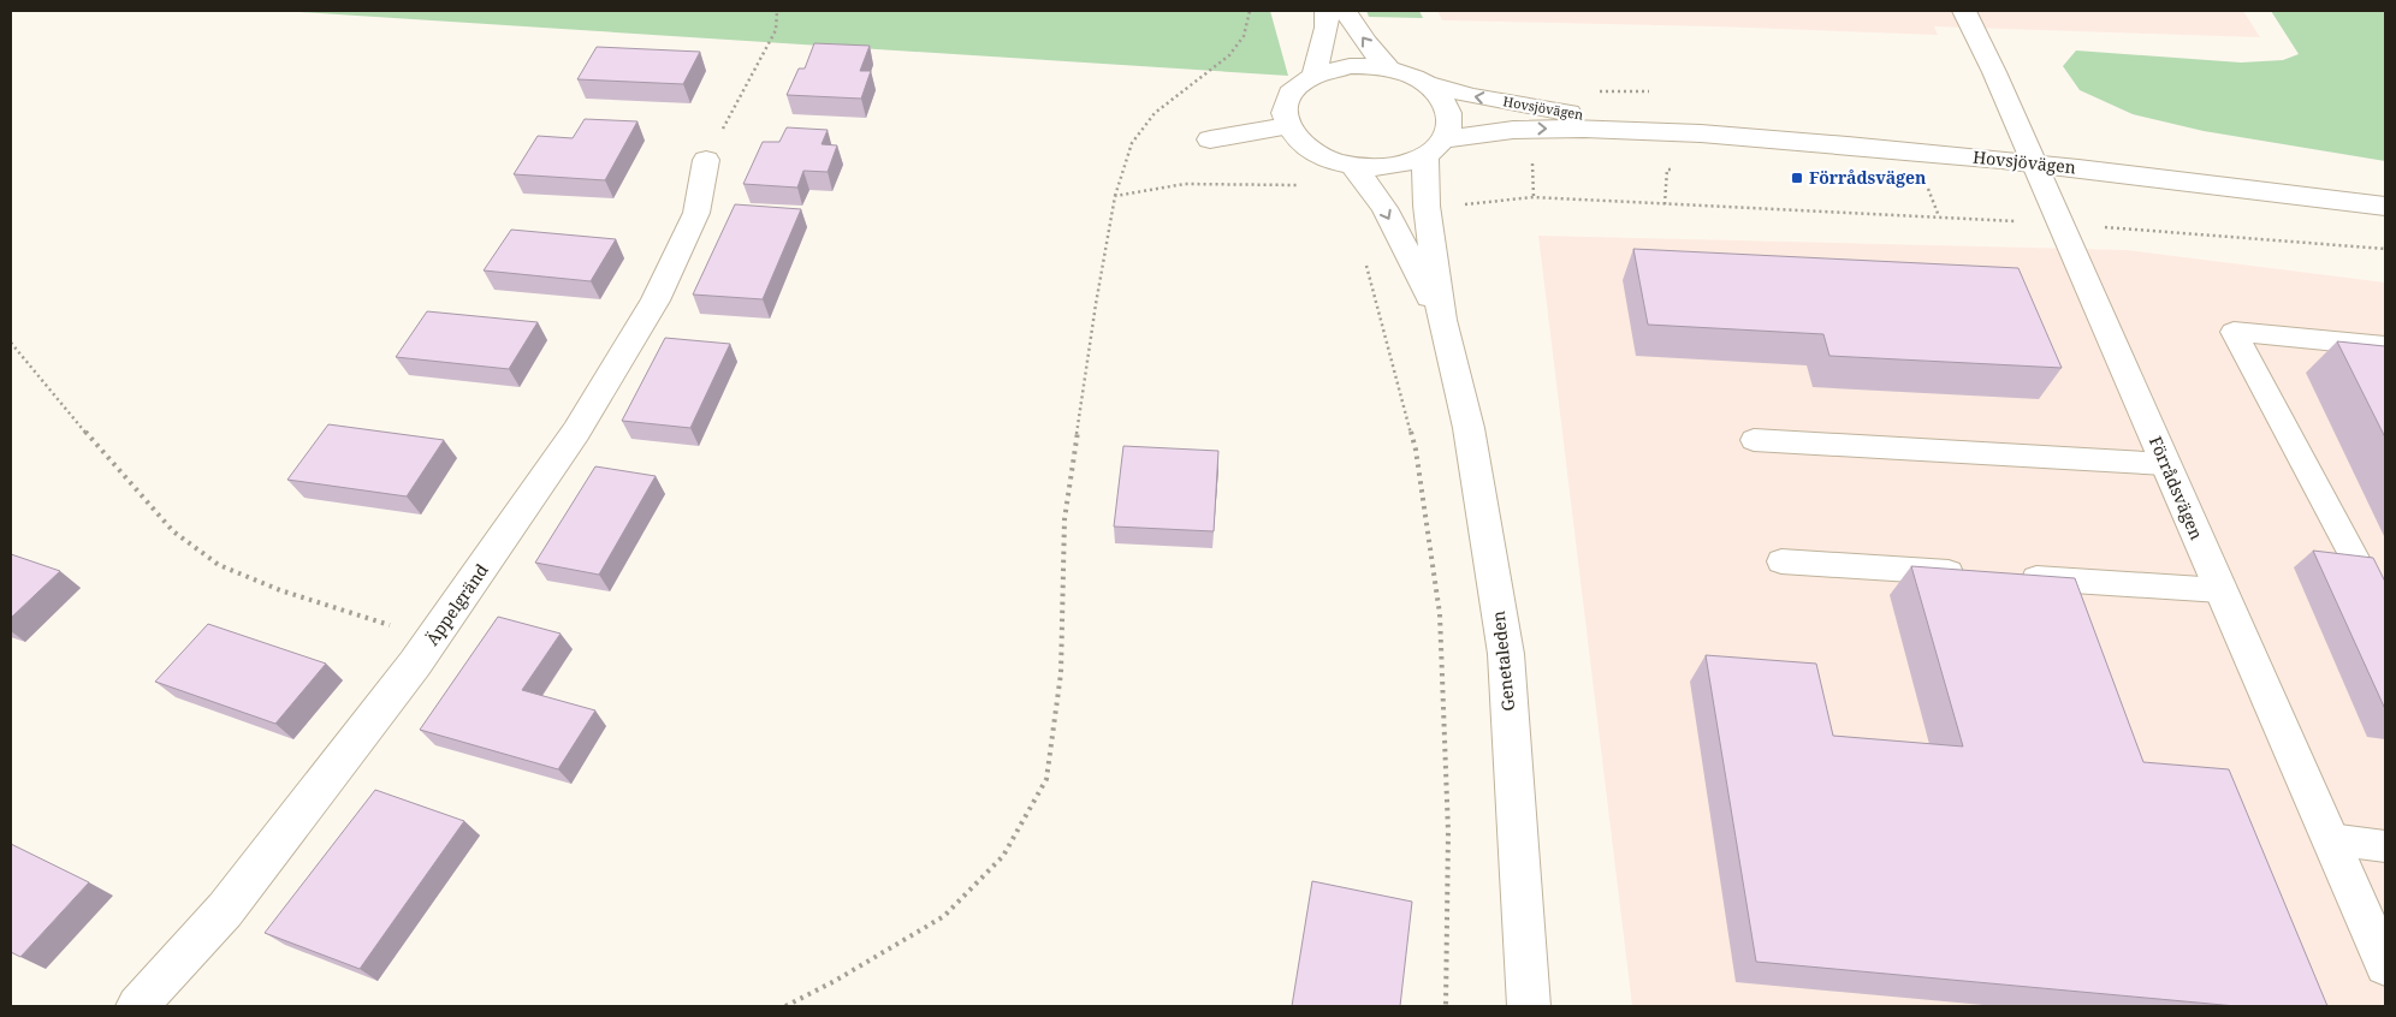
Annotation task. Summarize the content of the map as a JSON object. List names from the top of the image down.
{
  "streets": {
    "street": [
      "Hovsjövägen",
      "Förrådsvägen",
      "Äppelgränd",
      "Genetaleden"
    ]
  },
  "crossings": [
    ["Hovsjövägen", "Förrådsvägen"],
    ["Hovsjövägen", "Genetaleden"]
  ],
  "places": {
    "transit": ["Förrådsvägen"]
  }
}
